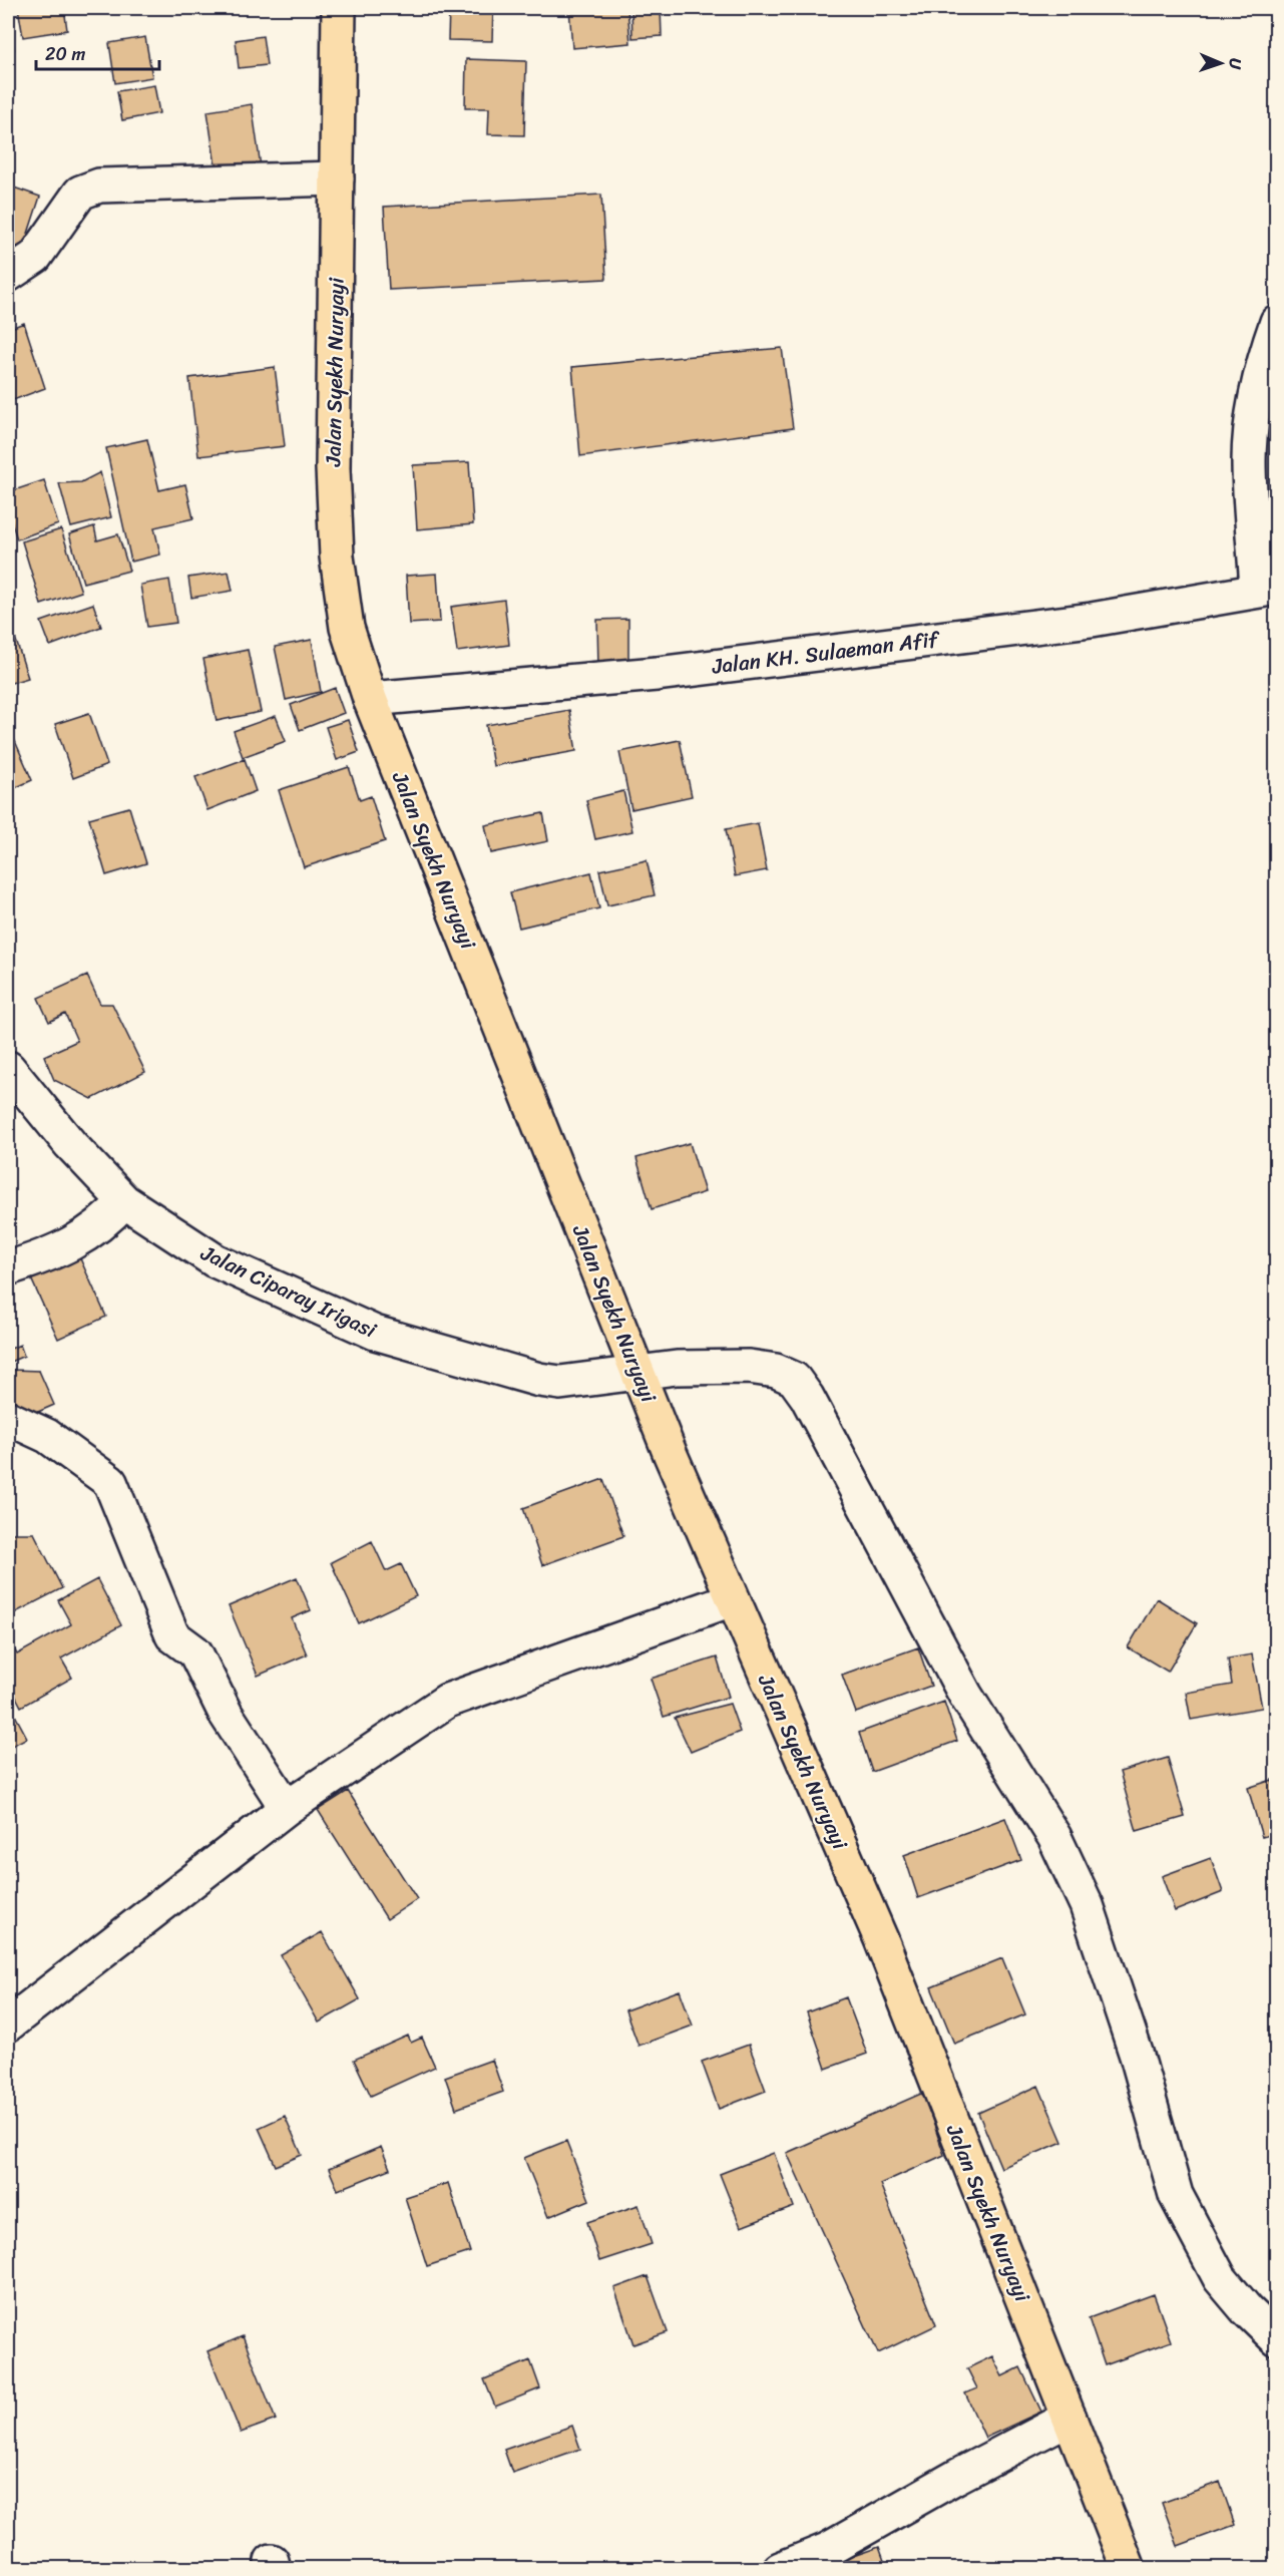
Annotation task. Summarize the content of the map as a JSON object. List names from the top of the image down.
{
  "streets": {
    "main road": ["Jalan Syekh Nuryayi"],
    "street": ["Jalan KH. Sulaeman Afif", "Jalan Ciparay Irigasi"]
  },
  "crossings": [
    ["Jalan Syekh Nuryayi", "Jalan KH. Sulaeman Afif"],
    ["Jalan Syekh Nuryayi", "Jalan Ciparay Irigasi"]
  ],
  "scale_bar": "20 m",
  "north": "right"
}
